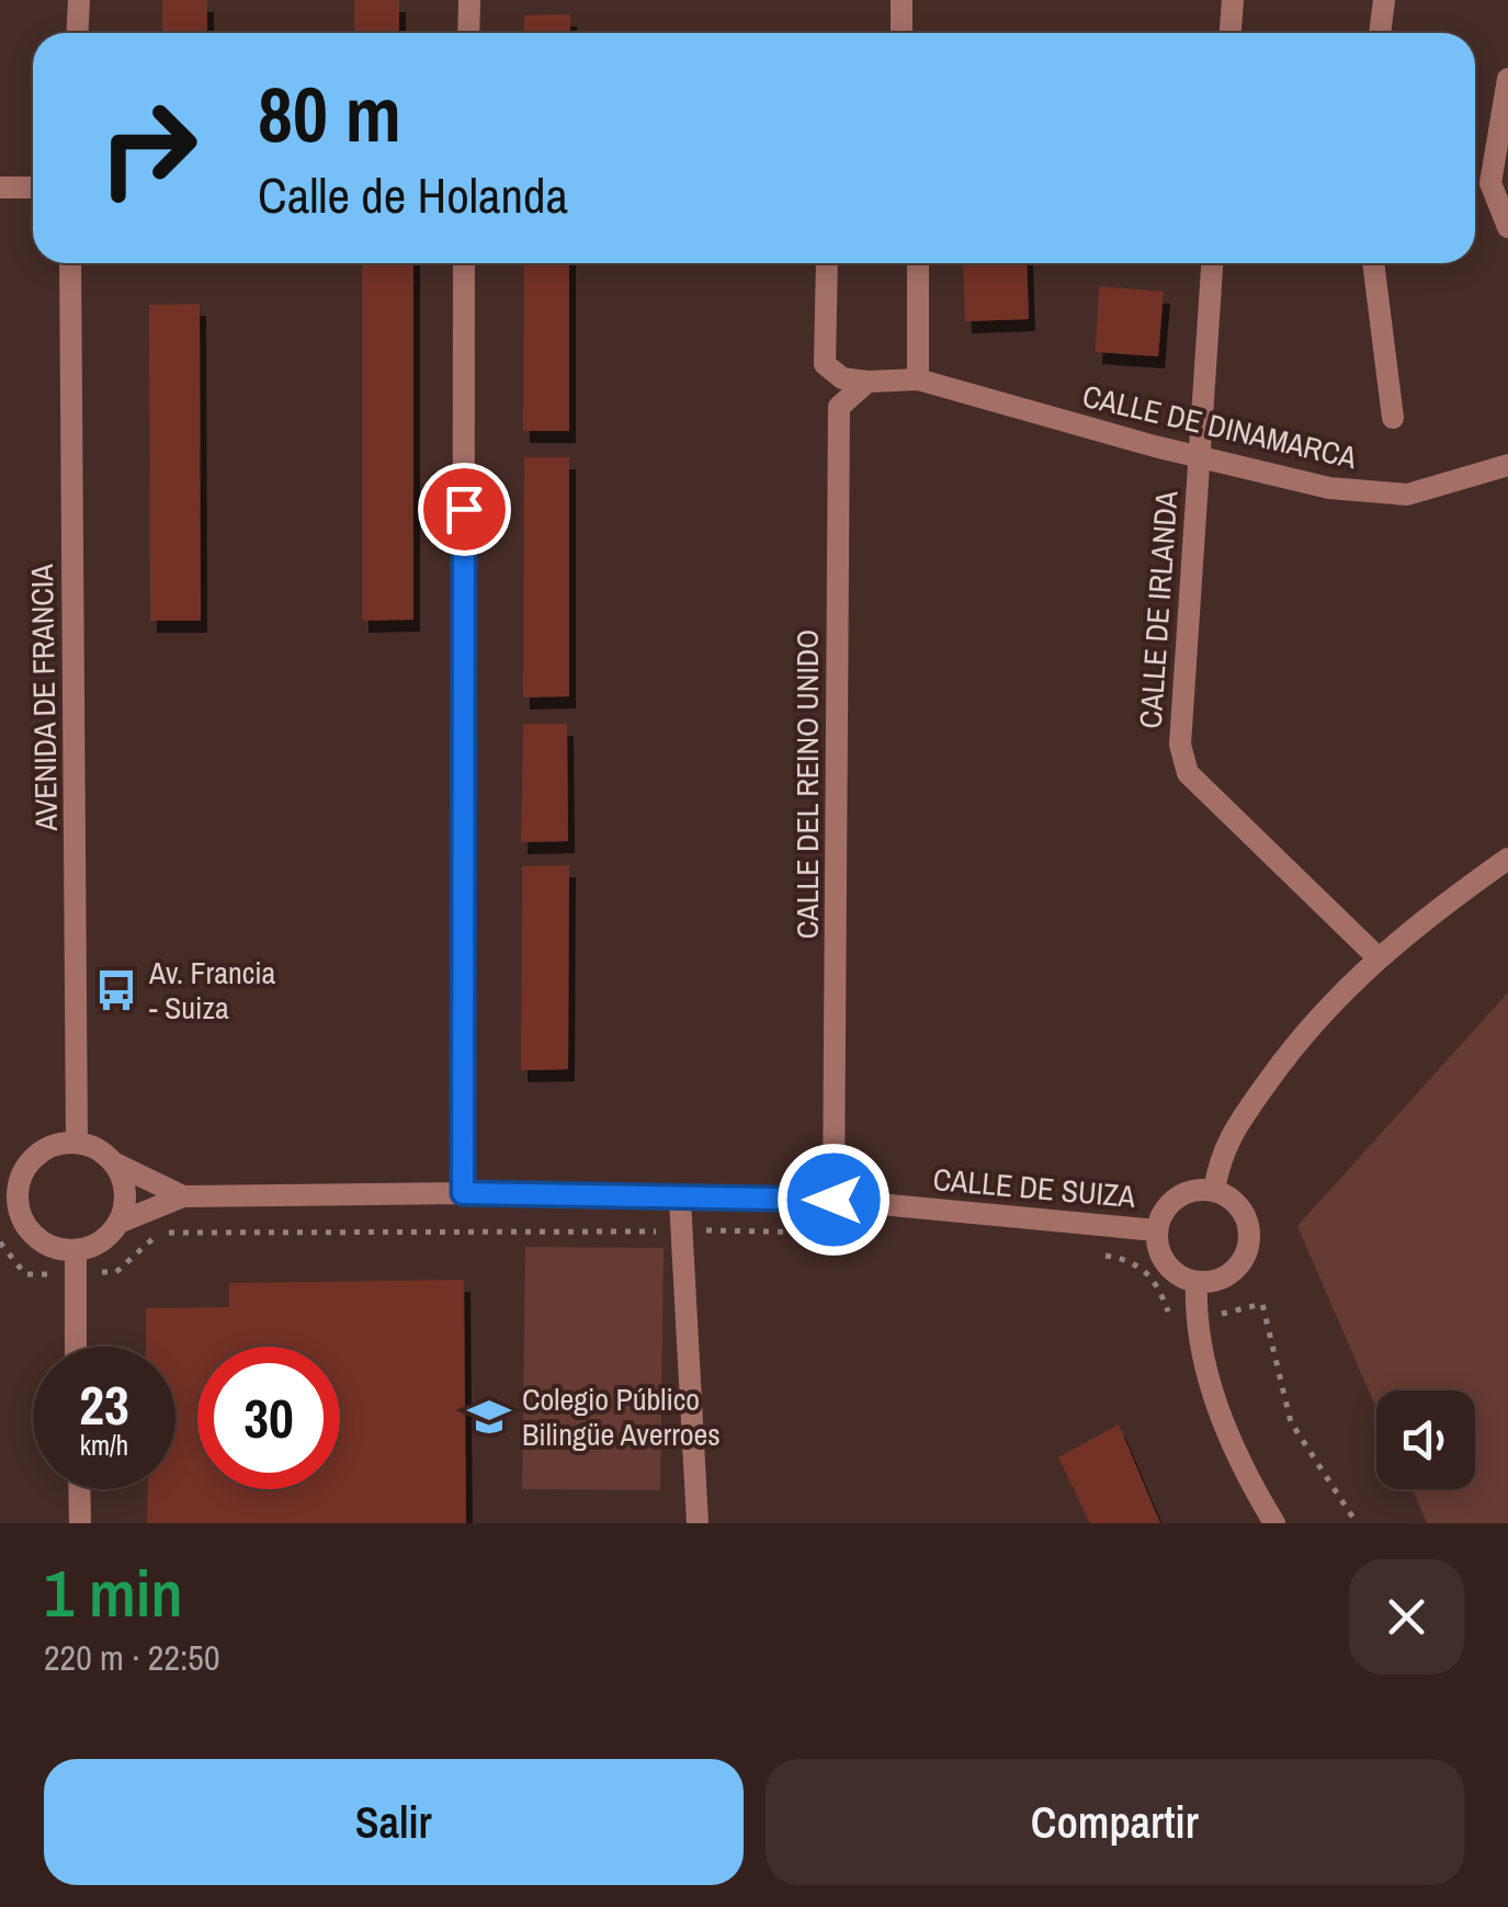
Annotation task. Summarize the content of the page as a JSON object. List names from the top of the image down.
{
  "streets": {
    "street": [
      "CALLE DE DINAMARCA",
      "CALLE DE IRLANDA",
      "AVENIDA DE FRANCIA",
      "CALLE DEL REINO UNIDO",
      "CALLE DE SUIZA"
    ]
  },
  "crossings": [
    ["CALLE DE DINAMARCA", "CALLE DE IRLANDA"],
    ["CALLE DEL REINO UNIDO", "CALLE DE SUIZA"]
  ],
  "places": {
    "bus stop": ["Av. Francia - Suiza"],
    "school or university": ["Colegio Público Bilingüe Averroes"]
  },
  "page": {
    "turn": ["80 m", "Calle de Holanda"],
    "speed": "23 km/h",
    "limit": "30",
    "heading": ["1 min", "220 m · 22:50"],
    "buttons": ["Salir", "Compartir"]
  }
}
